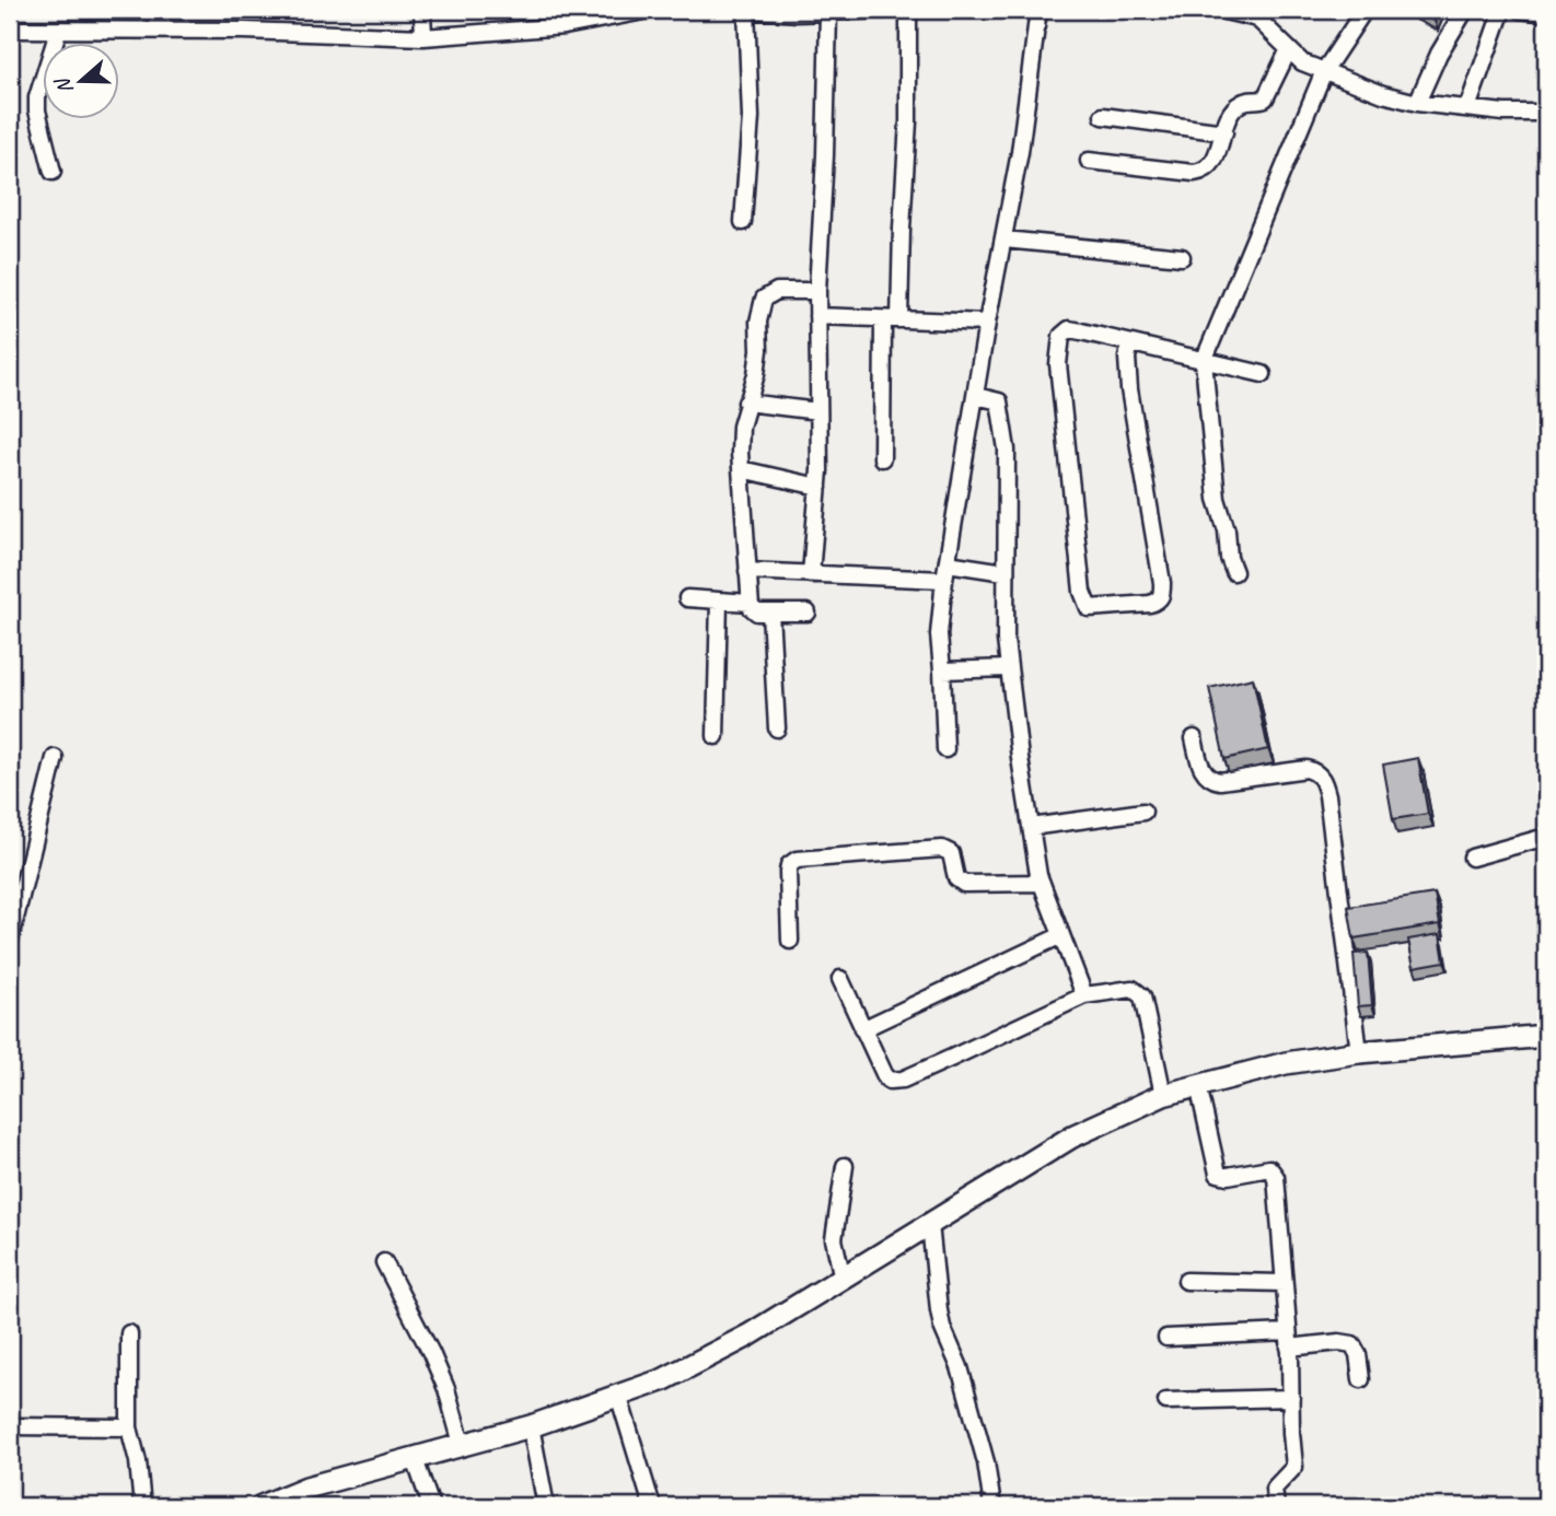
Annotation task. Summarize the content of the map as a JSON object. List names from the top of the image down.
{
  "north": "left"
}
